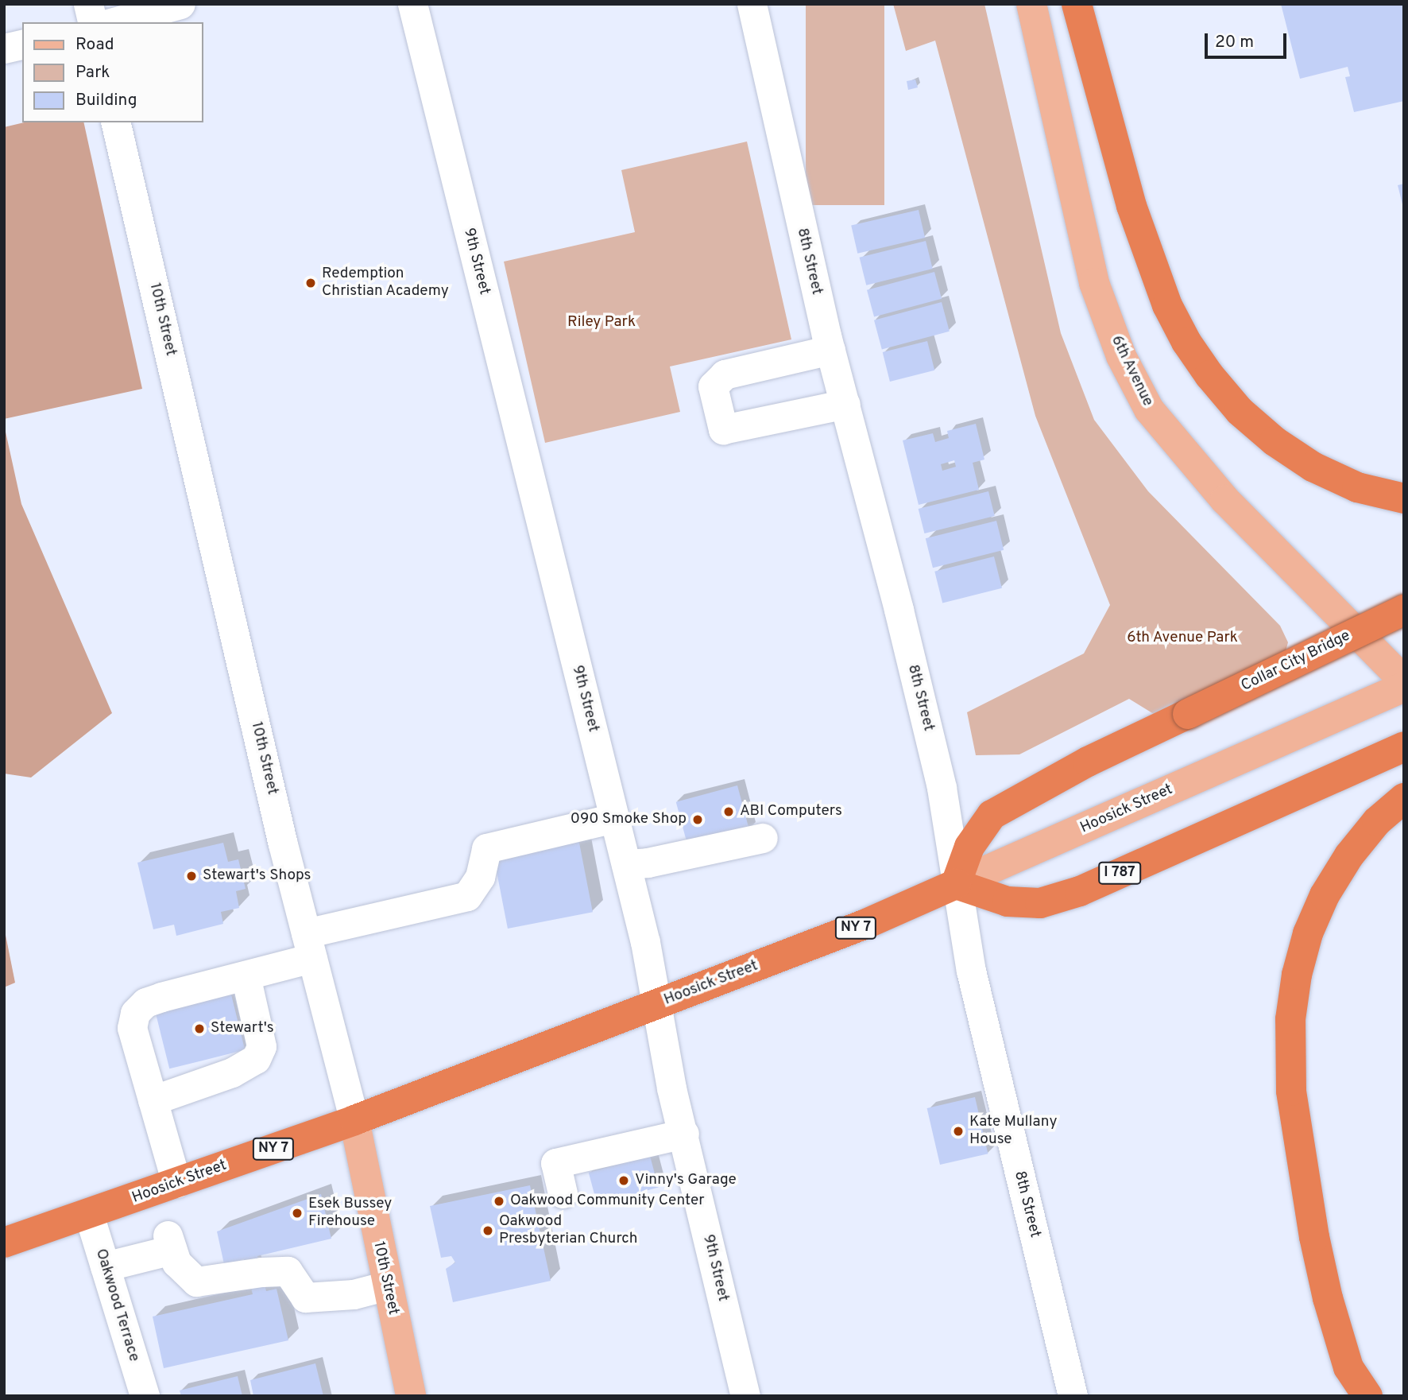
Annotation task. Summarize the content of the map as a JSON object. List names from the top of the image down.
{
  "streets": {
    "highway": [
      "Collar City Bridge",
      "Hoosick Street",
      "I 787",
      "NY 7"
    ],
    "main road": ["10th Street", "6th Avenue"],
    "street": ["9th Street", "8th Street", "Oakwood Terrace"]
  },
  "crossings": [
    ["9th Street", "Hoosick Street"],
    ["8th Street", "Collar City Bridge"],
    ["8th Street", "Hoosick Street"],
    ["8th Street", "I 787"],
    ["10th Street", "Hoosick Street"],
    ["Collar City Bridge", "Hoosick Street"],
    ["Collar City Bridge", "I 787"],
    ["Hoosick Street", "I 787"],
    ["Hoosick Street", "Oakwood Terrace"]
  ],
  "parks": ["Riley Park", "6th Avenue Park"],
  "places": [
    "Redemption Christian Academy",
    "ABI Computers",
    "090 Smoke Shop",
    "Stewart's Shops",
    "Stewart's",
    "Kate Mullany House",
    "Vinny's Garage",
    "Oakwood Community Center",
    "Esek Bussey Firehouse",
    "Oakwood Presbyterian Church"
  ],
  "legend": ["Road", "Park", "Building"],
  "scale_bar": "20 m"
}
